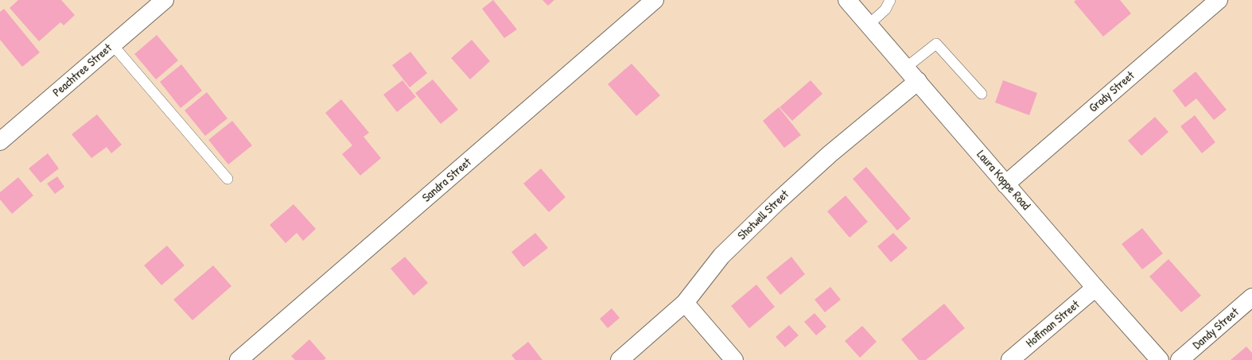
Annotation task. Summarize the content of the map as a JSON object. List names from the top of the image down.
{
  "streets": {
    "street": [
      "Peachtree Street",
      "Grady Street",
      "Sandra Street",
      "Laura Koppe Road",
      "Shotwell Street",
      "Hoffman Street",
      "Dandy Street"
    ]
  },
  "crossings": [
    ["Grady Street", "Laura Koppe Road"],
    ["Laura Koppe Road", "Shotwell Street"],
    ["Laura Koppe Road", "Hoffman Street"]
  ]
}
